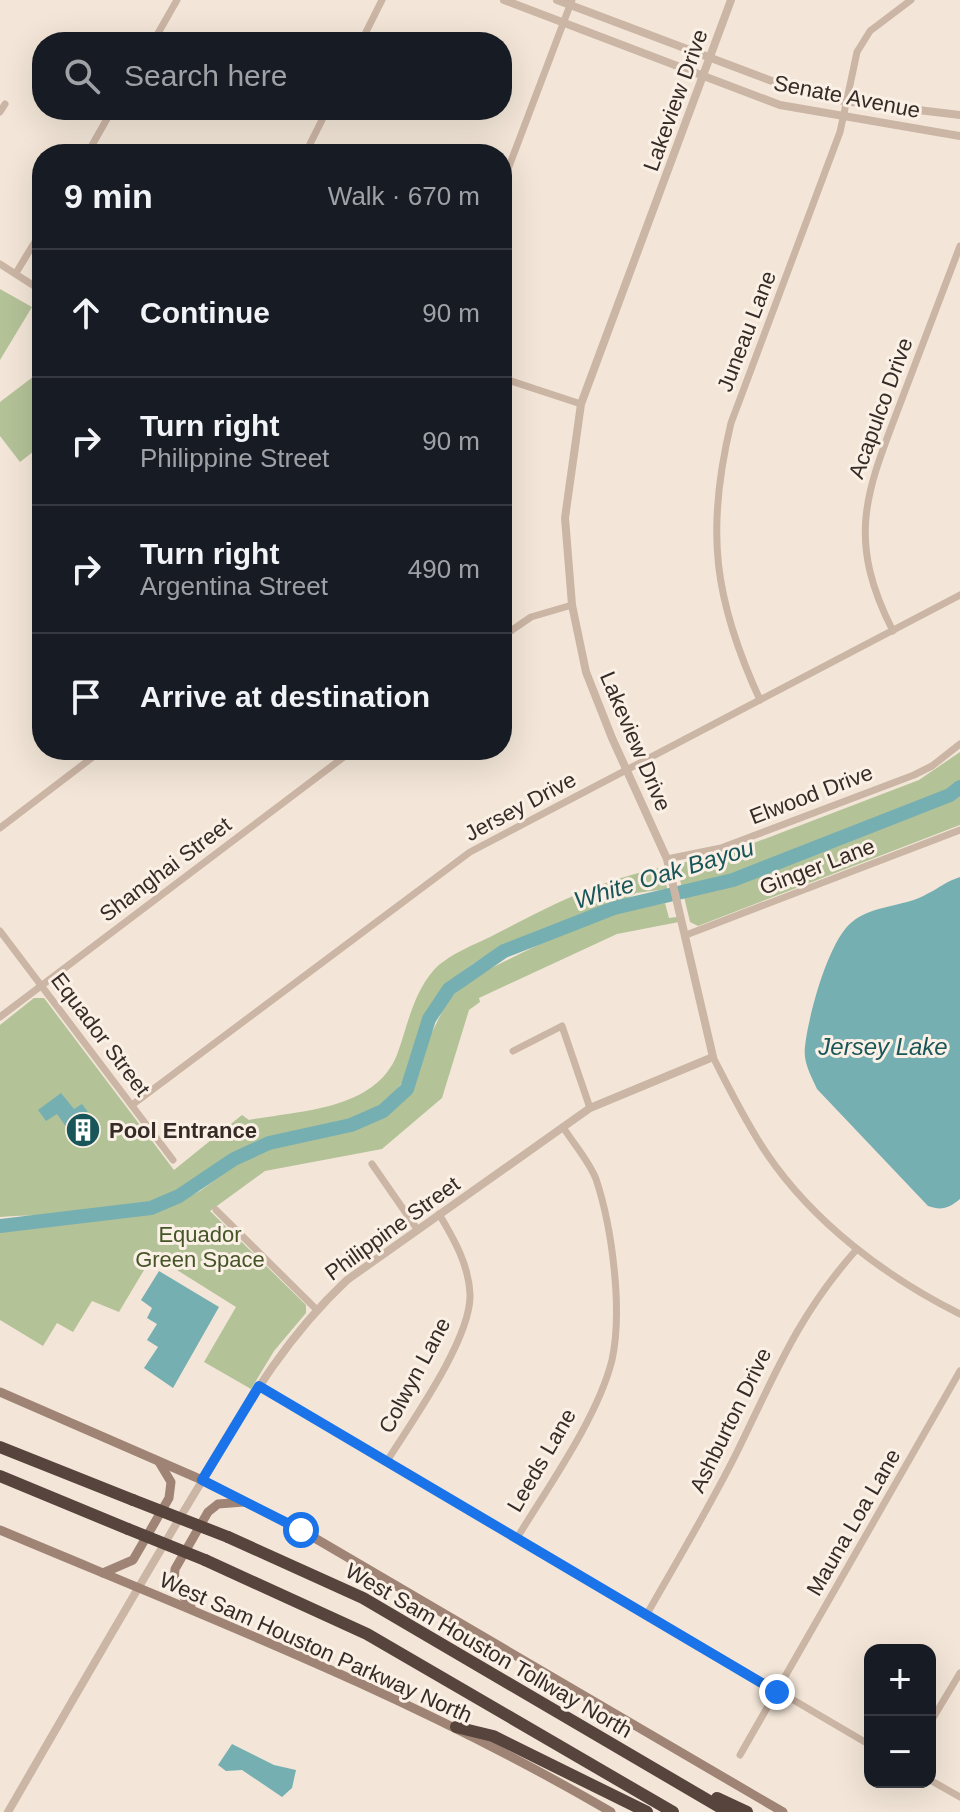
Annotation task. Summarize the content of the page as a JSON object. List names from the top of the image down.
{
  "streets": {
    "highway": ["West Sam Houston Tollway North"],
    "main road": ["West Sam Houston Parkway North"],
    "street": [
      "Senate Avenue",
      "Lakeview Drive",
      "Juneau Lane",
      "Acapulco Drive",
      "Elwood Drive",
      "Jersey Drive",
      "Ginger Lane",
      "Shanghai Street",
      "Equador Street",
      "Philippine Street",
      "Colwyn Lane",
      "Ashburton Drive",
      "Leeds Lane",
      "Mauna Loa Lane"
    ]
  },
  "crossings": [
    ["Senate Avenue", "Lakeview Drive"],
    ["Senate Avenue", "Juneau Lane"],
    ["Lakeview Drive", "Elwood Drive"],
    ["Lakeview Drive", "Jersey Drive"],
    ["Lakeview Drive", "Ginger Lane"],
    ["Lakeview Drive", "Philippine Street"],
    ["Lakeview Drive", "Ashburton Drive"],
    ["Juneau Lane", "Jersey Drive"],
    ["Acapulco Drive", "Jersey Drive"],
    ["Jersey Drive", "Equador Street"],
    ["Shanghai Street", "Equador Street"],
    ["Philippine Street", "Colwyn Lane"],
    ["Philippine Street", "Leeds Lane"],
    ["Philippine Street", "West Sam Houston Parkway North"]
  ],
  "water": ["White Oak Bayou", "Jersey Lake"],
  "parks": ["Equador Green Space"],
  "places": {
    "building": ["Pool Entrance"]
  },
  "page": {
    "search": "Search here",
    "heading": ["9 min", "Walk · 670 m"],
    "list": [
      ["Continue", "90 m"],
      ["Turn right", "Philippine Street", "90 m"],
      ["Turn right", "Argentina Street", "490 m"],
      "Arrive at destination"
    ],
    "map_buttons": ["+", "−"]
  }
}
